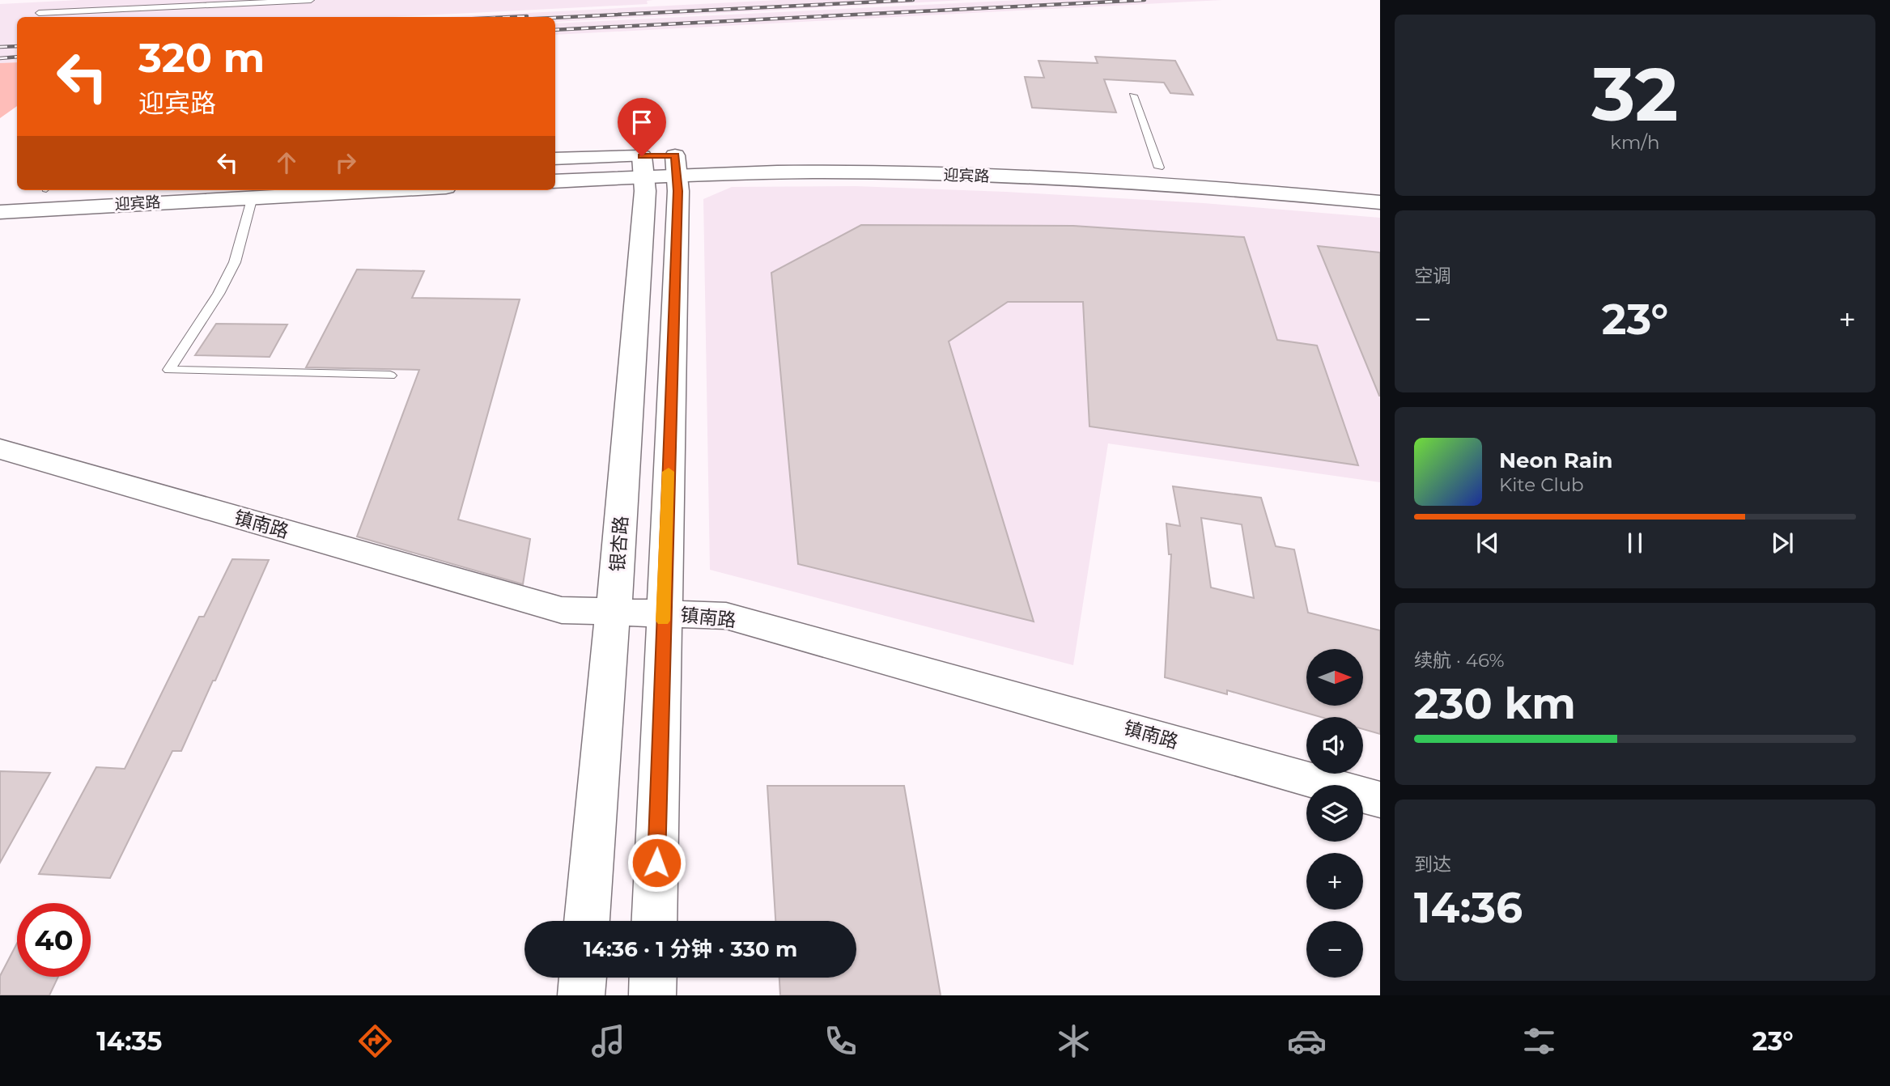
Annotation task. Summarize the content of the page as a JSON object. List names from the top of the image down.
{
  "streets": {
    "street": ["迎宾路", "镇南路", "银杏路"]
  },
  "crossings": [
    ["迎宾路", "银杏路"],
    ["镇南路", "银杏路"]
  ],
  "north": "right",
  "page": {
    "tile": [
      ["32", "km/h"],
      "空调",
      ["续航 · 46%", "230 km"],
      ["到达", "14:36"]
    ],
    "turn": ["320 m", "迎宾路"],
    "heat": ["−", "23°", "+"],
    "song": ["Neon Rain", "Kite Club"],
    "map_buttons": ["+", "−"],
    "limit": "40",
    "trip": "14:36 · 1 分钟 · 330 m",
    "tabs": ["14:35", "23°"]
  }
}
